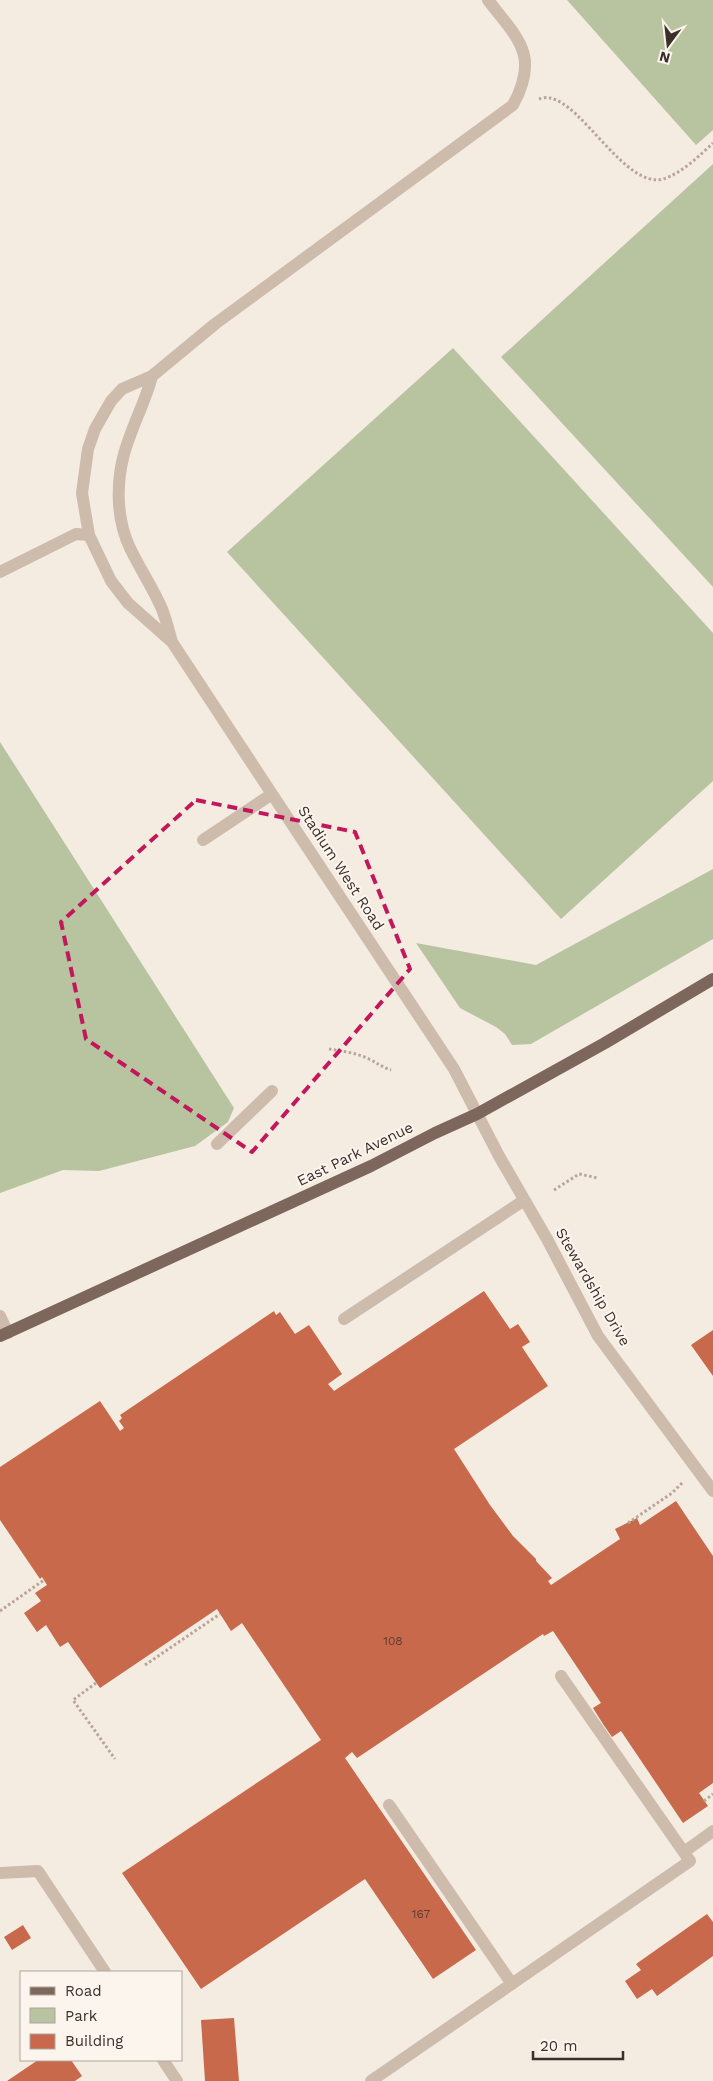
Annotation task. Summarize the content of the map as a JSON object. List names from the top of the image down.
{
  "streets": {
    "main road": ["East Park Avenue"],
    "lane": ["Stadium West Road", "Stewardship Drive"]
  },
  "crossings": [
    ["Stadium West Road", "East Park Avenue"],
    ["Stadium West Road", "Stewardship Drive"],
    ["East Park Avenue", "Stewardship Drive"]
  ],
  "house_numbers": ["108", "167"],
  "legend": ["Road", "Park", "Building"],
  "scale_bar": "20 m",
  "north": "bottom"
}
